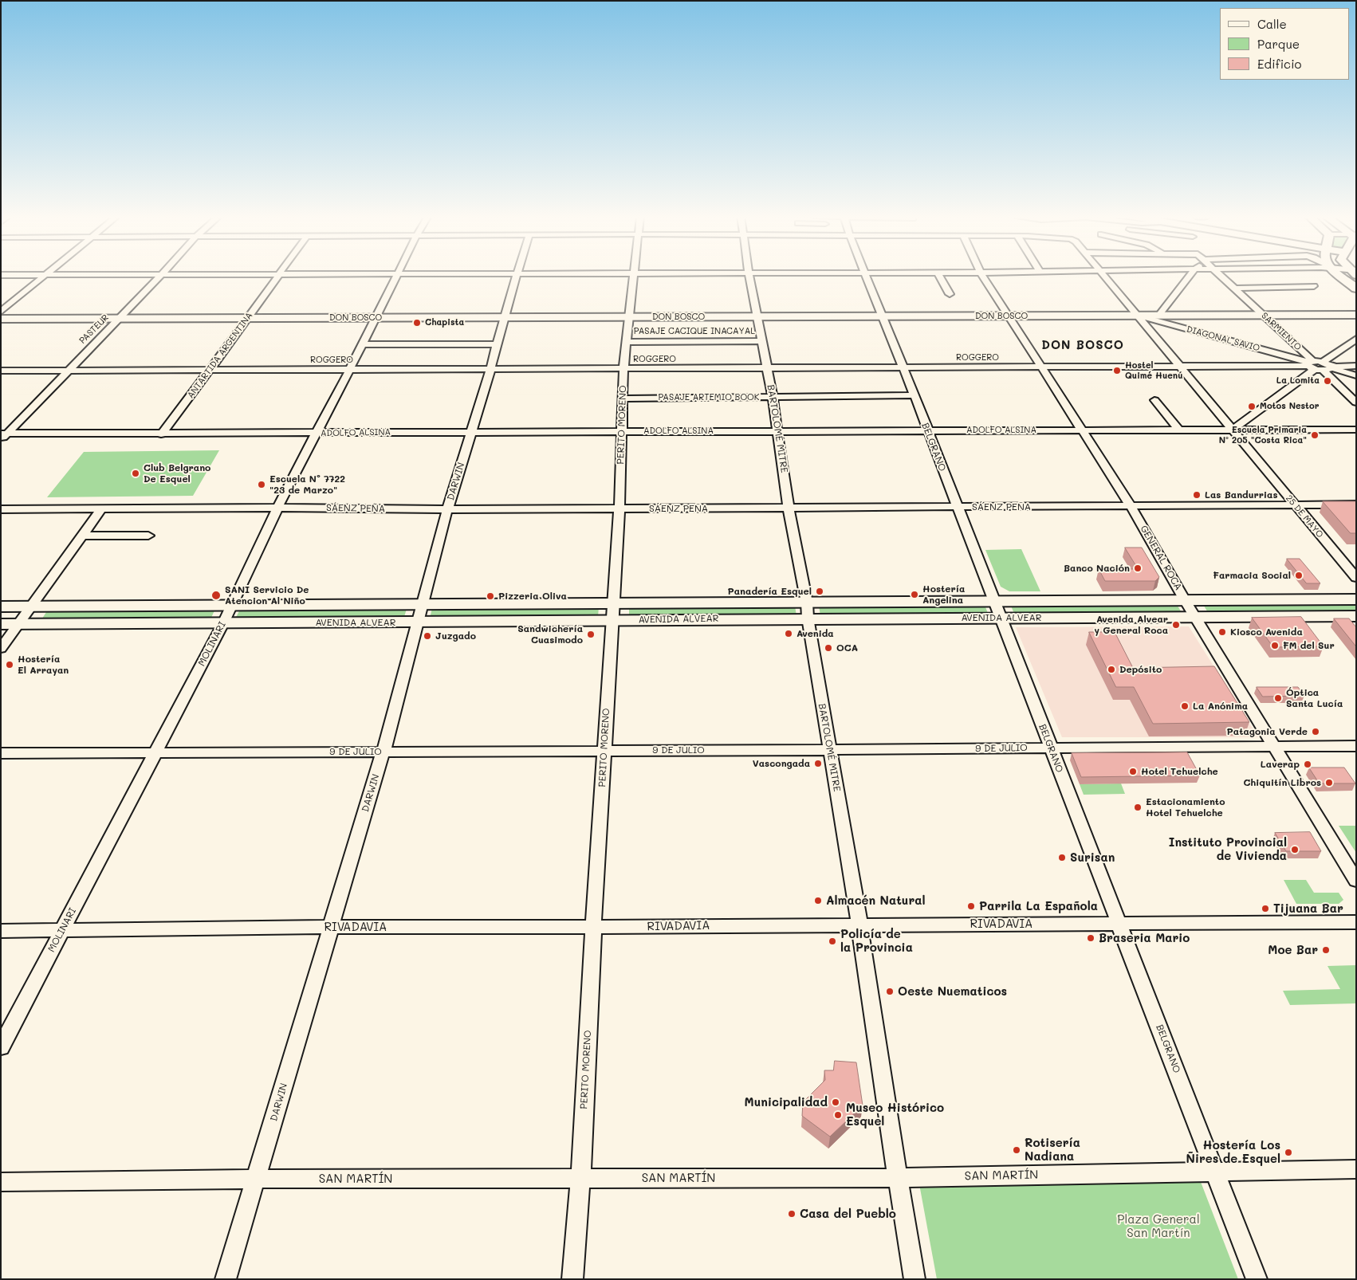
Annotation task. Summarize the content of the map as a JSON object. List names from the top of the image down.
{
  "streets": {
    "street": [
      "DON BOSCO",
      "PASTEUR",
      "PASAJE CACIQUE INACAYAL",
      "SARMIENTO",
      "DIAGONAL SAVIO",
      "ANTARTIDA ARGENTINA",
      "ROGGERO",
      "PASAJE ARTEMIO BOOK",
      "PERITO MORENO",
      "BARTOLOMÉ MITRE",
      "ADOLFO ALSINA",
      "BELGRANO",
      "DARWIN",
      "SÁENZ PEÑA",
      "25 DE MAYO",
      "GENERAL ROCA",
      "AVENIDA ALVEAR",
      "MOLINARI",
      "9 DE JULIO",
      "RIVADAVIA",
      "SAN MARTÍN"
    ]
  },
  "crossings": [
    ["DON BOSCO", "PASTEUR"],
    ["DON BOSCO", "SARMIENTO"],
    ["DON BOSCO", "DIAGONAL SAVIO"],
    ["DON BOSCO", "ANTARTIDA ARGENTINA"],
    ["DON BOSCO", "PERITO MORENO"],
    ["DON BOSCO", "BARTOLOMÉ MITRE"],
    ["DON BOSCO", "BELGRANO"],
    ["DON BOSCO", "DARWIN"],
    ["DON BOSCO", "25 DE MAYO"],
    ["DON BOSCO", "GENERAL ROCA"],
    ["DON BOSCO", "MOLINARI"],
    ["PASTEUR", "ROGGERO"],
    ["PASTEUR", "ADOLFO ALSINA"],
    ["PASAJE CACIQUE INACAYAL", "PERITO MORENO"],
    ["PASAJE CACIQUE INACAYAL", "BARTOLOMÉ MITRE"],
    ["SARMIENTO", "DIAGONAL SAVIO"],
    ["SARMIENTO", "ROGGERO"],
    ["DIAGONAL SAVIO", "ROGGERO"],
    ["DIAGONAL SAVIO", "25 DE MAYO"],
    ["ANTARTIDA ARGENTINA", "ROGGERO"],
    ["ANTARTIDA ARGENTINA", "ADOLFO ALSINA"],
    ["ROGGERO", "PERITO MORENO"],
    ["ROGGERO", "BARTOLOMÉ MITRE"],
    ["ROGGERO", "BELGRANO"],
    ["ROGGERO", "DARWIN"],
    ["ROGGERO", "25 DE MAYO"],
    ["ROGGERO", "GENERAL ROCA"],
    ["ROGGERO", "MOLINARI"],
    ["PASAJE ARTEMIO BOOK", "PERITO MORENO"],
    ["PASAJE ARTEMIO BOOK", "BARTOLOMÉ MITRE"],
    ["PASAJE ARTEMIO BOOK", "BELGRANO"],
    ["PERITO MORENO", "ADOLFO ALSINA"],
    ["PERITO MORENO", "SÁENZ PEÑA"],
    ["PERITO MORENO", "AVENIDA ALVEAR"],
    ["PERITO MORENO", "9 DE JULIO"],
    ["PERITO MORENO", "RIVADAVIA"],
    ["PERITO MORENO", "SAN MARTÍN"],
    ["BARTOLOMÉ MITRE", "ADOLFO ALSINA"],
    ["BARTOLOMÉ MITRE", "SÁENZ PEÑA"],
    ["BARTOLOMÉ MITRE", "AVENIDA ALVEAR"],
    ["BARTOLOMÉ MITRE", "9 DE JULIO"],
    ["BARTOLOMÉ MITRE", "RIVADAVIA"],
    ["BARTOLOMÉ MITRE", "SAN MARTÍN"],
    ["ADOLFO ALSINA", "BELGRANO"],
    ["ADOLFO ALSINA", "DARWIN"],
    ["ADOLFO ALSINA", "25 DE MAYO"],
    ["ADOLFO ALSINA", "GENERAL ROCA"],
    ["ADOLFO ALSINA", "MOLINARI"],
    ["BELGRANO", "SÁENZ PEÑA"],
    ["BELGRANO", "AVENIDA ALVEAR"],
    ["BELGRANO", "9 DE JULIO"],
    ["BELGRANO", "RIVADAVIA"],
    ["BELGRANO", "SAN MARTÍN"],
    ["DARWIN", "SÁENZ PEÑA"],
    ["DARWIN", "AVENIDA ALVEAR"],
    ["DARWIN", "9 DE JULIO"],
    ["DARWIN", "RIVADAVIA"],
    ["DARWIN", "SAN MARTÍN"],
    ["SÁENZ PEÑA", "25 DE MAYO"],
    ["SÁENZ PEÑA", "GENERAL ROCA"],
    ["SÁENZ PEÑA", "MOLINARI"],
    ["GENERAL ROCA", "AVENIDA ALVEAR"],
    ["GENERAL ROCA", "9 DE JULIO"],
    ["AVENIDA ALVEAR", "MOLINARI"],
    ["MOLINARI", "9 DE JULIO"],
    ["MOLINARI", "RIVADAVIA"]
  ],
  "districts": ["DON BOSCO"],
  "parks": ["Plaza General San Martín"],
  "places": [
    "Chapista",
    "Hostel Quimé Huenú",
    "La Lomita",
    "Motos Nestor",
    "Escuela Primaria Nº 205 \"Costa Rica\"",
    "Club Belgrano De Esquel",
    "Escuela N° 7722 \"23 de Marzo\"",
    "Las Bandurrias",
    "Banco Nación",
    "Farmacia Social",
    "Panadería Esquel",
    "Hostería Angelina",
    "SANI Servicio De Atencion Al Niño",
    "Pizzeria Oliva",
    "Avenida Alvear y General Roca",
    "Kiosco Avenida",
    "Avenida",
    "Sandwichería Cuasimodo",
    "Juzgado",
    "FM del Sur",
    "OCA",
    "Hostería El Arrayan",
    "Depósito",
    "Óptica Santa Lucía",
    "La Anónima",
    "Patagonia Verde",
    "Vascongada",
    "Laverap",
    "Hotel Tehuelche",
    "Chiquitín Libros",
    "Estacionamiento Hotel Tehuelche",
    "Instituto Provincial de Vivienda",
    "Surisan",
    "Almacén Natural",
    "Parrila La Española",
    "Tijuana Bar",
    "Braseria Mario",
    "Policía de la Provincia",
    "Moe Bar",
    "Oeste Nuematicos",
    "Municipalidad",
    "Museo Histórico Esquel",
    "Rotisería Nadiana",
    "Hostería Los Ñires de Esquel",
    "Casa del Pueblo"
  ],
  "legend": ["Calle", "Parque", "Edificio"]
}
